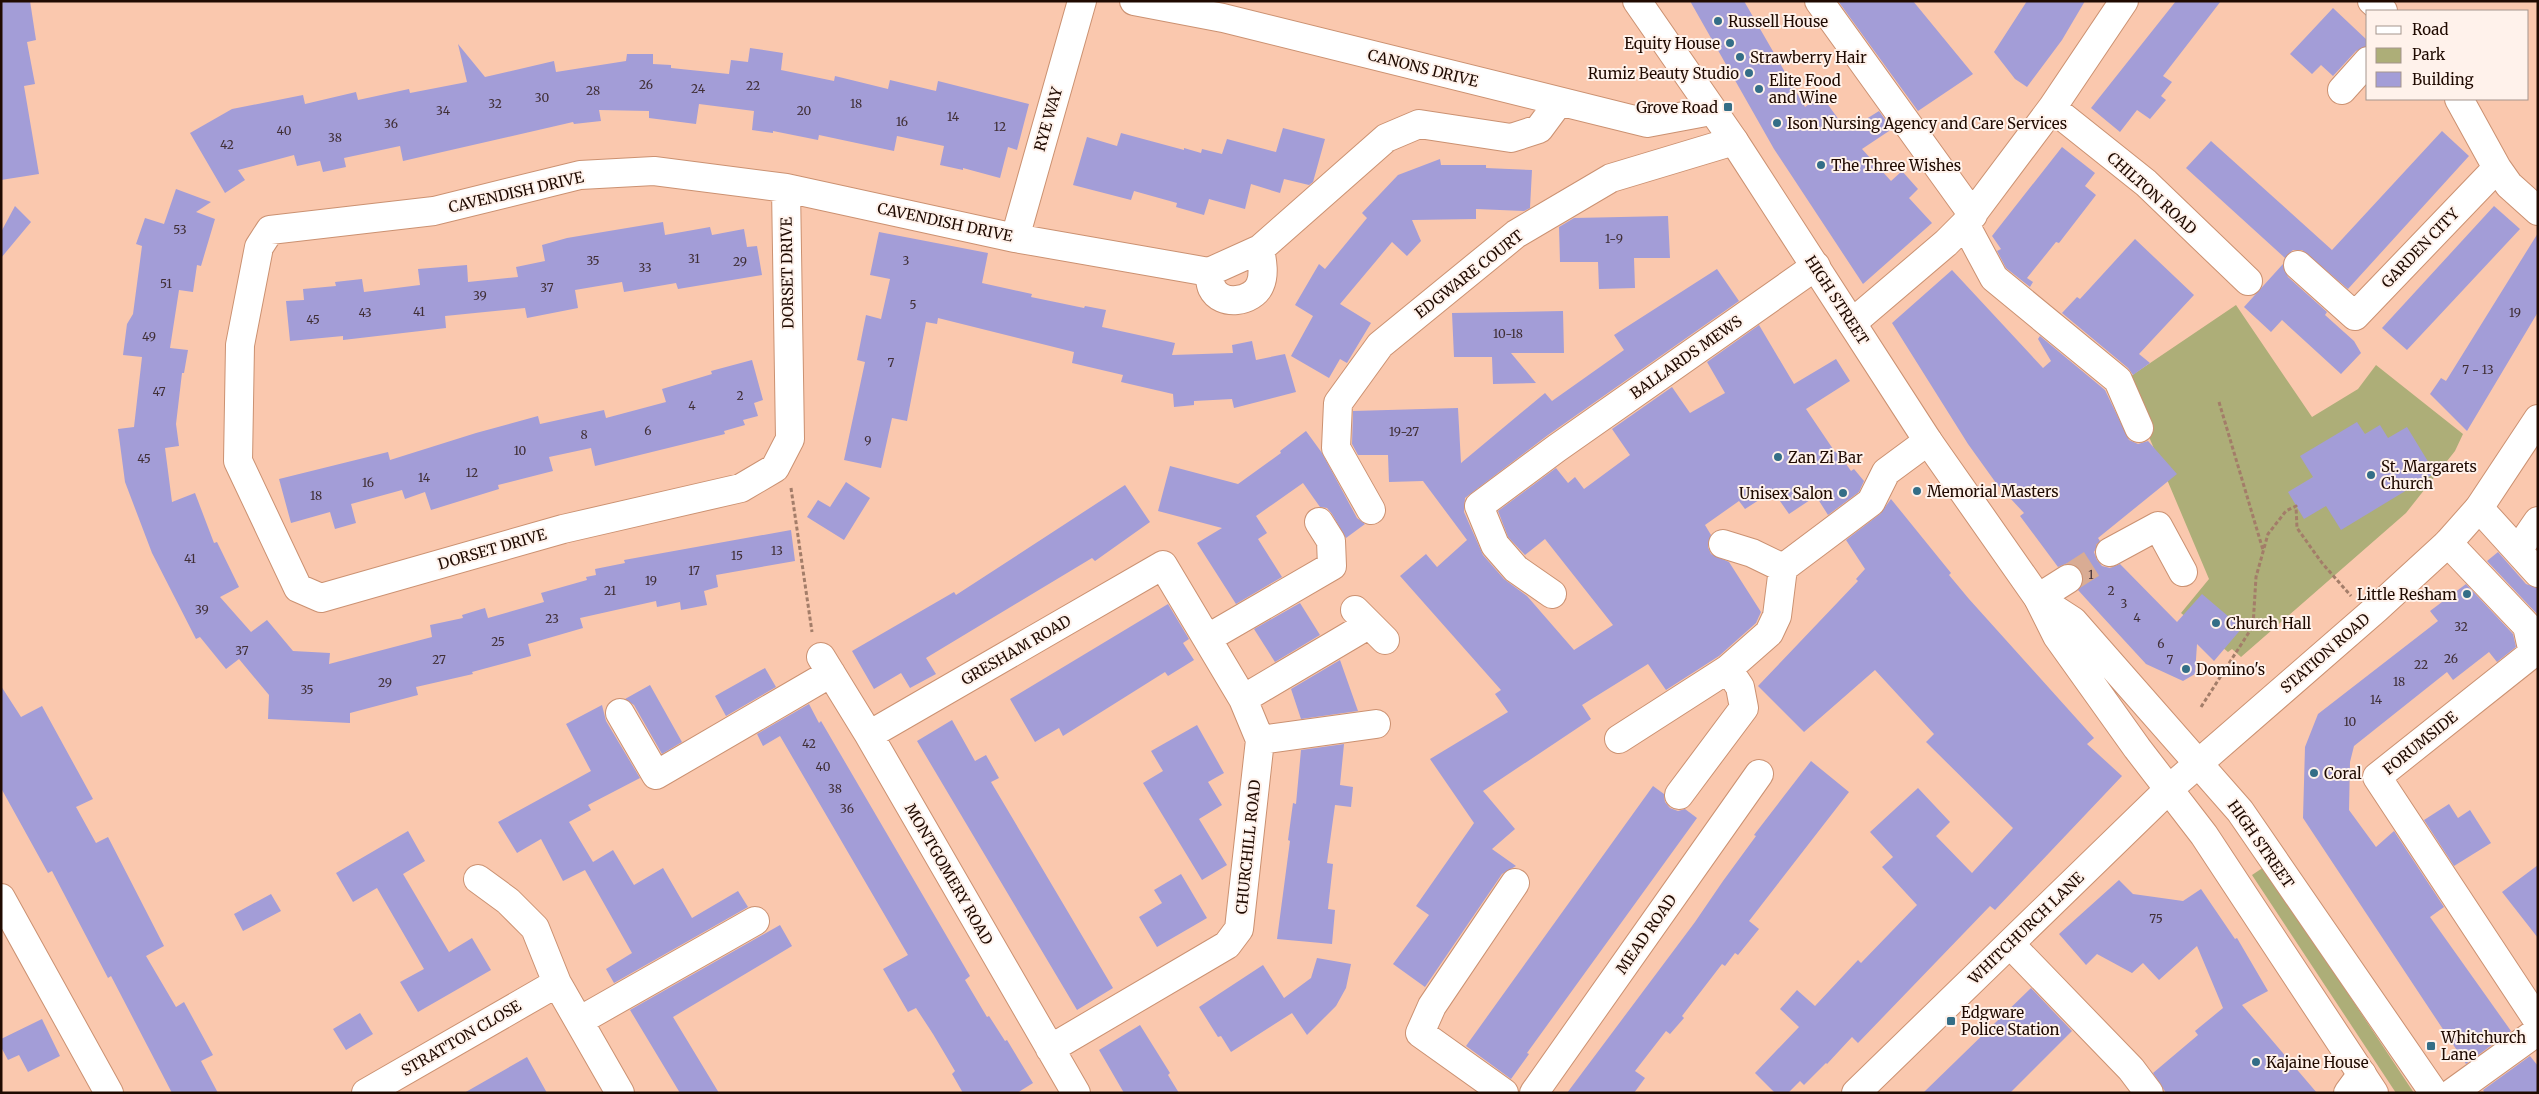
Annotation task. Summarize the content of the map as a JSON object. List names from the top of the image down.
{
  "streets": {
    "street": [
      "CANONS DRIVE",
      "RYE WAY",
      "CAVENDISH DRIVE",
      "CHILTON ROAD",
      "GARDEN CITY",
      "DORSET DRIVE",
      "EDGWARE COURT",
      "HIGH STREET",
      "BALLARDS MEWS",
      "GRESHAM ROAD",
      "STATION ROAD",
      "FORUMSIDE",
      "CHURCHILL ROAD",
      "MONTGOMERY ROAD",
      "WHITCHURCH LANE",
      "MEAD ROAD",
      "STRATTON CLOSE"
    ]
  },
  "crossings": [
    ["CANONS DRIVE", "HIGH STREET"],
    ["RYE WAY", "CAVENDISH DRIVE"],
    ["CAVENDISH DRIVE", "DORSET DRIVE"],
    ["EDGWARE COURT", "HIGH STREET"],
    ["HIGH STREET", "BALLARDS MEWS"],
    ["HIGH STREET", "STATION ROAD"],
    ["HIGH STREET", "WHITCHURCH LANE"],
    ["GRESHAM ROAD", "CHURCHILL ROAD"],
    ["GRESHAM ROAD", "MONTGOMERY ROAD"],
    ["STATION ROAD", "FORUMSIDE"],
    ["STATION ROAD", "WHITCHURCH LANE"],
    ["CHURCHILL ROAD", "MONTGOMERY ROAD"]
  ],
  "places": {
    "other": [
      "Russell House",
      "Equity House",
      "Strawberry Hair",
      "Rumiz Beauty Studio",
      "Elite Food and Wine",
      "Ison Nursing Agency and Care Services",
      "The Three Wishes",
      "Zan Zi Bar",
      "St. Margarets Church",
      "Memorial Masters",
      "Unisex Salon",
      "Little Resham",
      "Church Hall",
      "Domino's",
      "Coral",
      "Kajaine House"
    ],
    "transit": ["Grove Road", "Edgware Police Station", "Whitchurch Lane"]
  },
  "house_numbers": [
    "26",
    "22",
    "24",
    "28",
    "30",
    "32",
    "18",
    "34",
    "20",
    "14",
    "16",
    "36",
    "12",
    "40",
    "38",
    "42",
    "53",
    "1-9",
    "31",
    "35",
    "3",
    "29",
    "33",
    "51",
    "37",
    "39",
    "5",
    "41",
    "43",
    "19",
    "45",
    "10-18",
    "49",
    "7",
    "7 - 13",
    "47",
    "2",
    "4",
    "6",
    "19-27",
    "8",
    "9",
    "10",
    "45",
    "12",
    "14",
    "16",
    "18",
    "13",
    "15",
    "41",
    "17",
    "1",
    "19",
    "21",
    "2",
    "3",
    "39",
    "4",
    "23",
    "32",
    "25",
    "6",
    "37",
    "26",
    "27",
    "7",
    "22",
    "18",
    "29",
    "35",
    "14",
    "10",
    "42",
    "40",
    "38",
    "36",
    "75"
  ],
  "legend": ["Road", "Park", "Building"]
}
